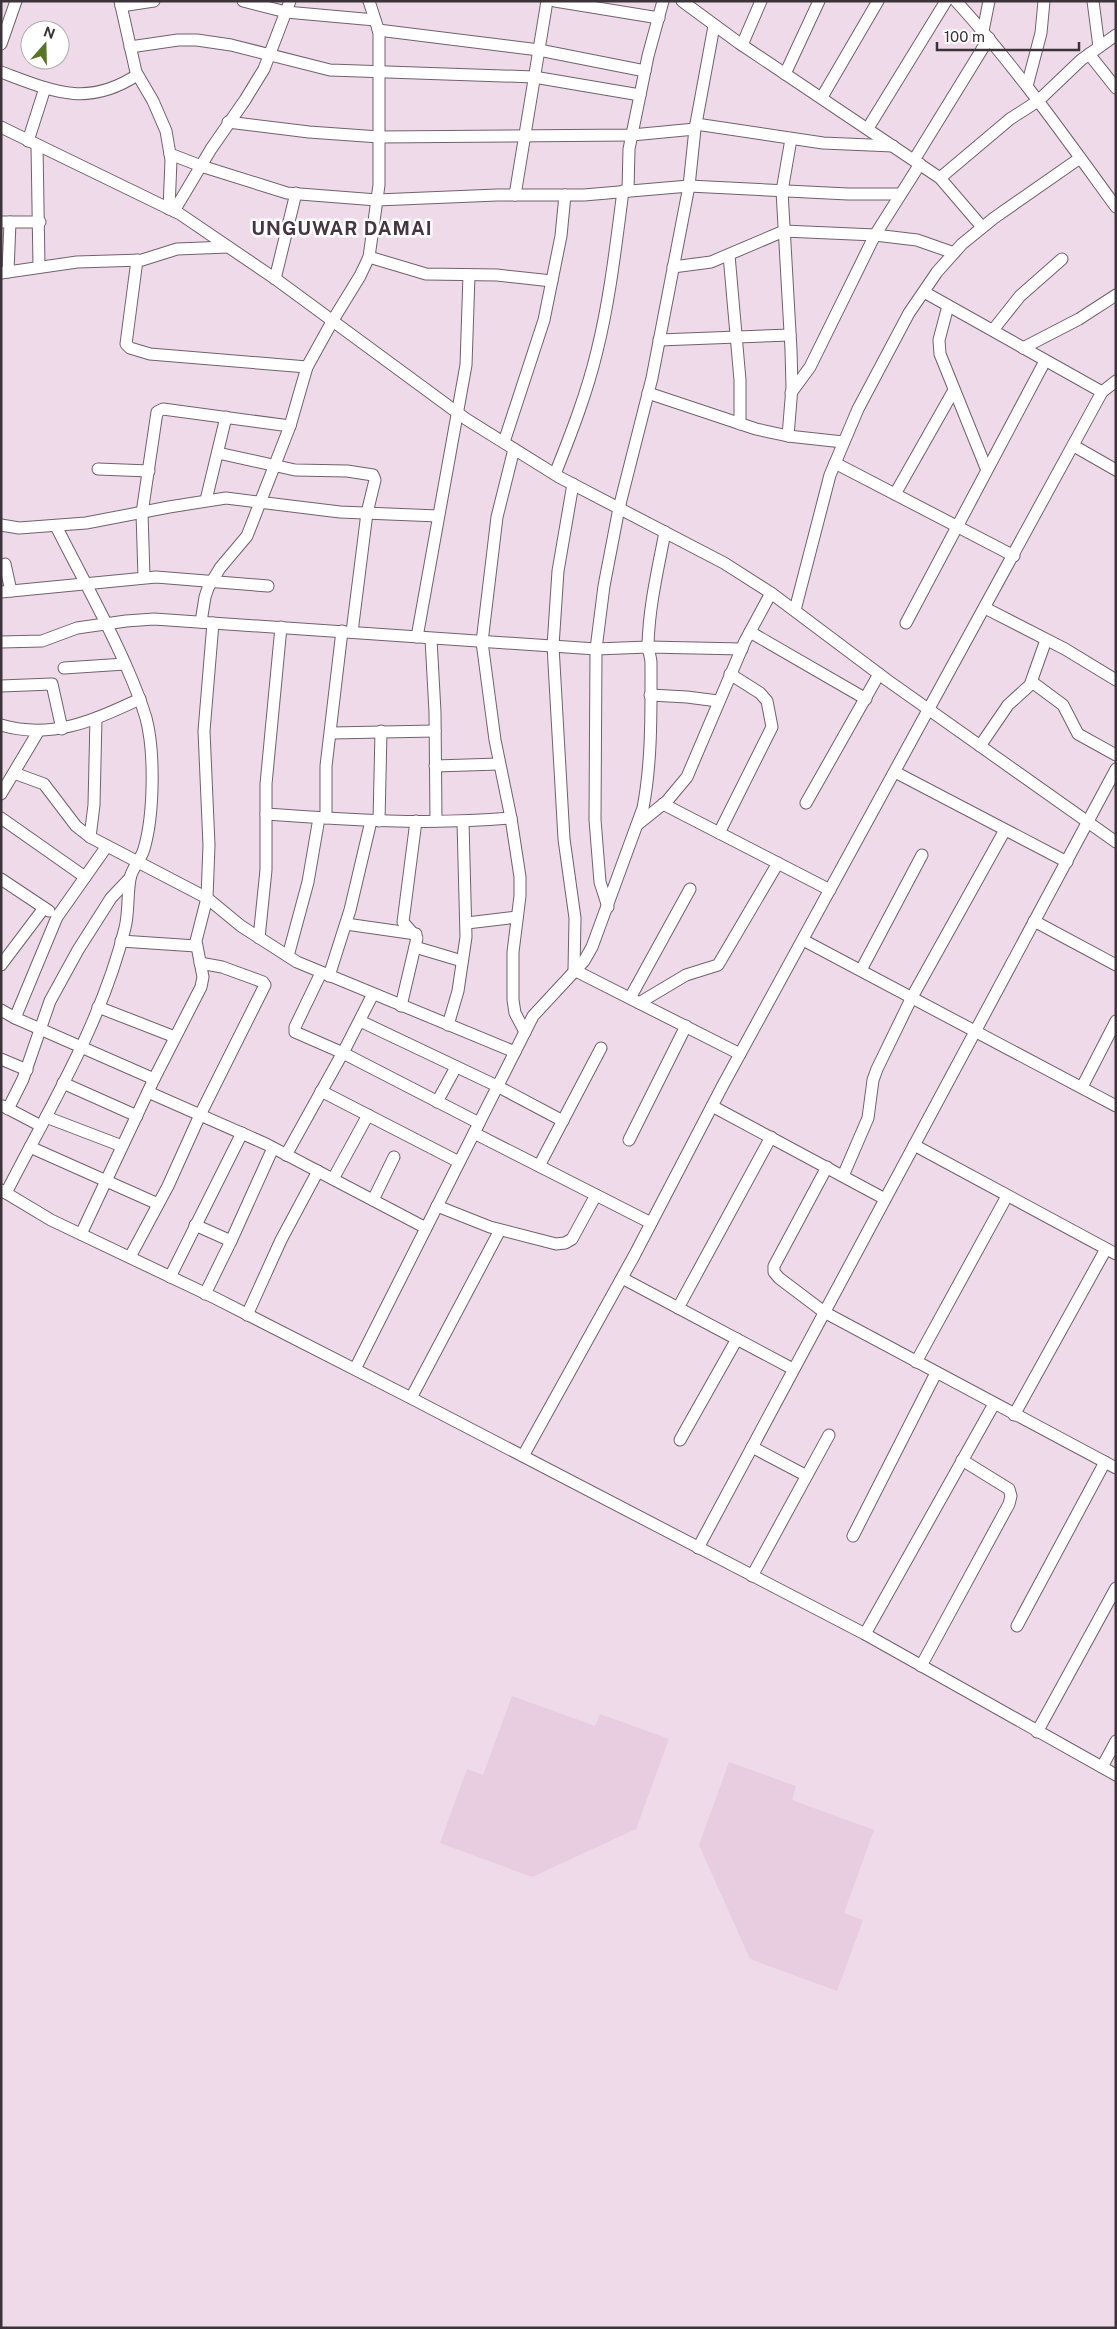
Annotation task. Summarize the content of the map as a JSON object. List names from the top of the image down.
{
  "districts": ["UNGUWAR DAMAI"],
  "scale_bar": "100 m",
  "north": "top"
}
